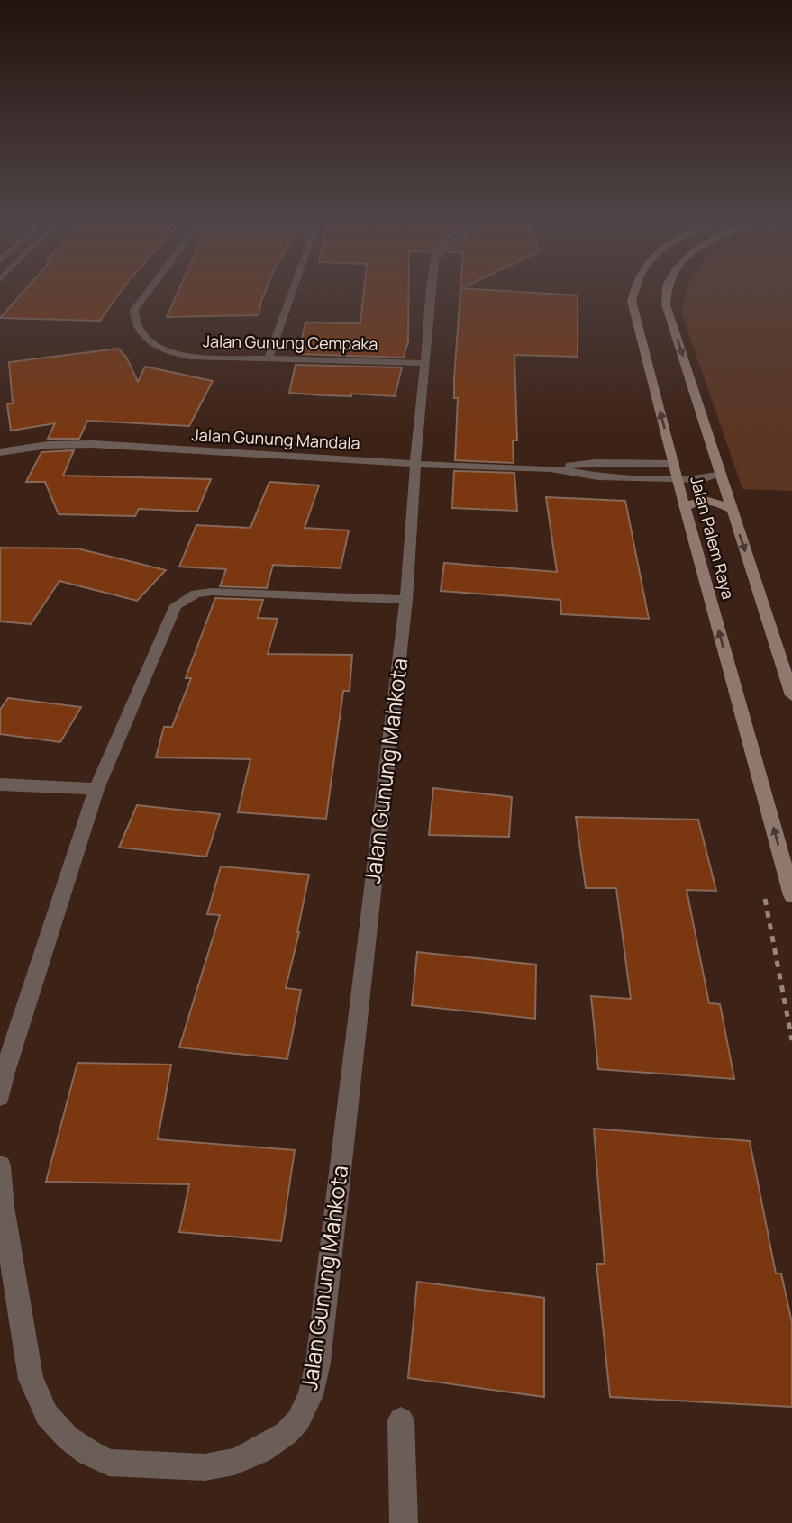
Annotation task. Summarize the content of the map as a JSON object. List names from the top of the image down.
{
  "streets": {
    "street": [
      "Jalan Gunung Cempaka",
      "Jalan Gunung Mandala",
      "Jalan Palem Raya",
      "Jalan Gunung Mahkota"
    ]
  },
  "crossings": [
    ["Jalan Gunung Cempaka", "Jalan Gunung Mahkota"],
    ["Jalan Gunung Mandala", "Jalan Palem Raya"],
    ["Jalan Gunung Mandala", "Jalan Gunung Mahkota"]
  ]
}
